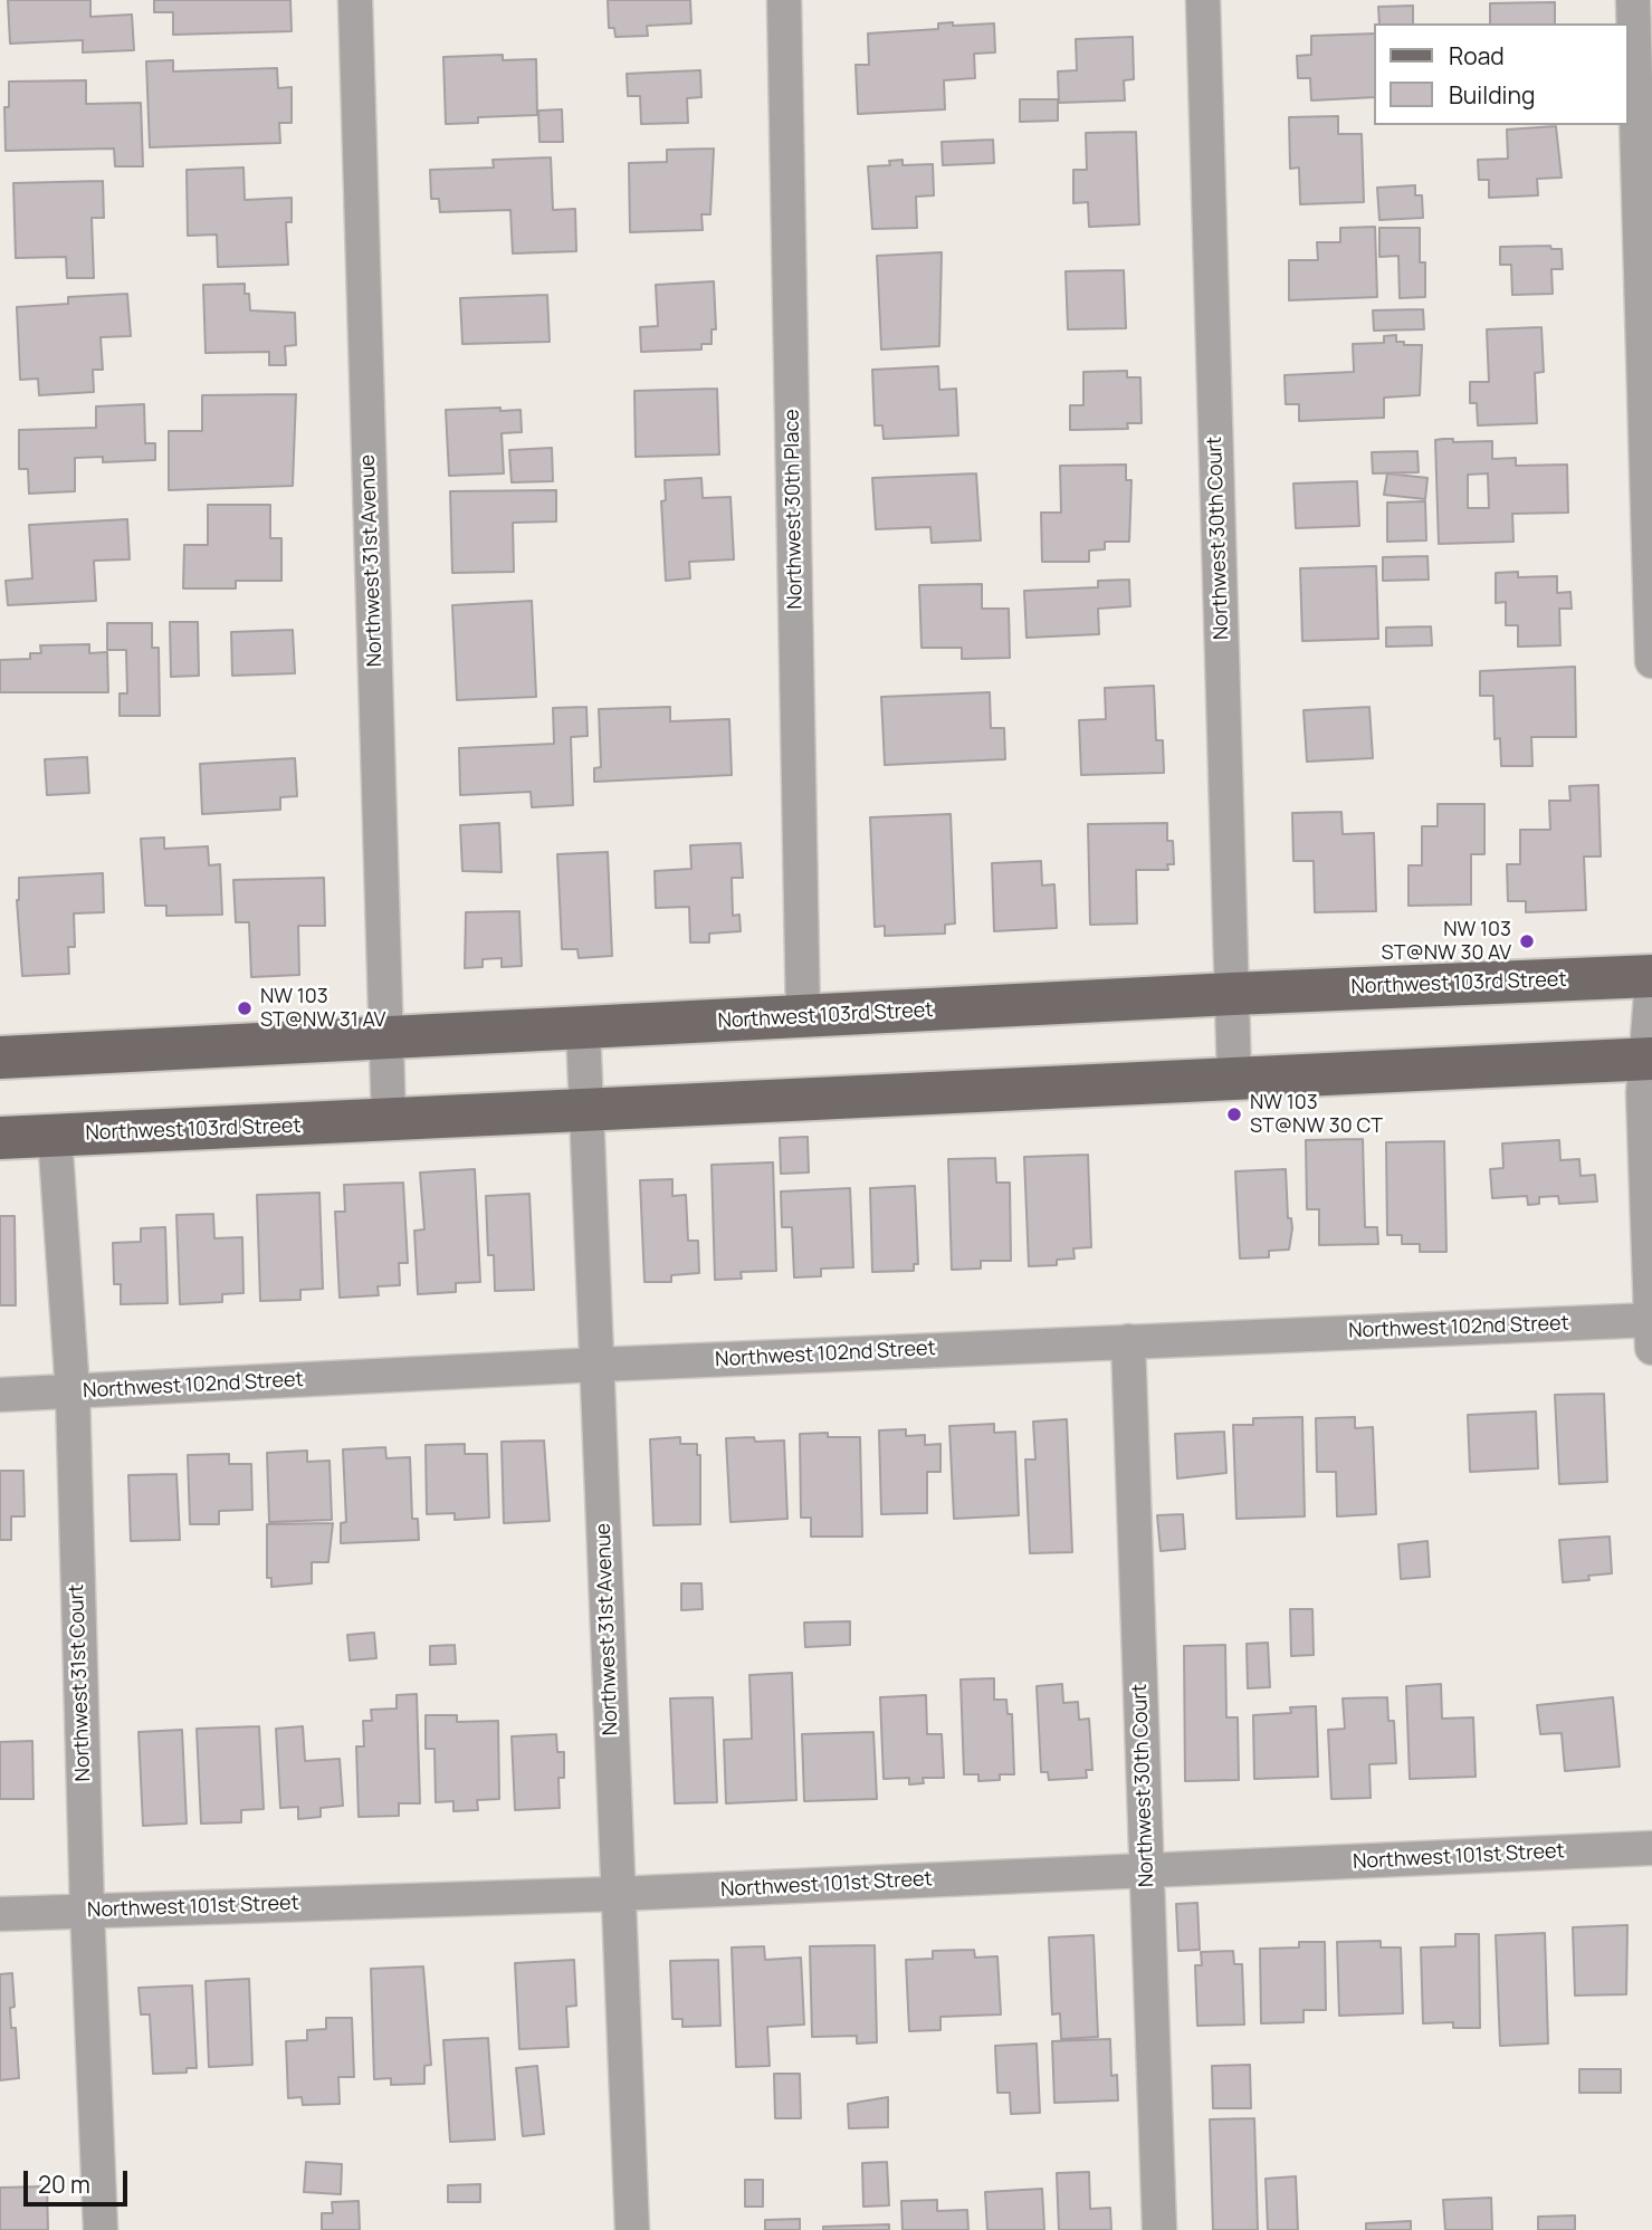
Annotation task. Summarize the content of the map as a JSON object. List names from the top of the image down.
{
  "streets": {
    "main road": ["Northwest 103rd Street"],
    "street": [
      "Northwest 30th Place",
      "Northwest 30th Court",
      "Northwest 31st Avenue",
      "Northwest 102nd Street",
      "Northwest 31st Court",
      "Northwest 101st Street"
    ]
  },
  "crossings": [
    ["Northwest 30th Place", "Northwest 103rd Street"],
    ["Northwest 30th Court", "Northwest 103rd Street"],
    ["Northwest 30th Court", "Northwest 102nd Street"],
    ["Northwest 30th Court", "Northwest 101st Street"],
    ["Northwest 31st Avenue", "Northwest 103rd Street"],
    ["Northwest 31st Avenue", "Northwest 102nd Street"],
    ["Northwest 31st Avenue", "Northwest 101st Street"],
    ["Northwest 103rd Street", "Northwest 31st Court"],
    ["Northwest 102nd Street", "Northwest 31st Court"],
    ["Northwest 31st Court", "Northwest 101st Street"]
  ],
  "places": ["NW 103 ST@NW 30 AV", "NW 103 ST@NW 31 AV", "NW 103 ST@NW 30 CT"],
  "legend": ["Road", "Building"],
  "scale_bar": "20 m"
}
